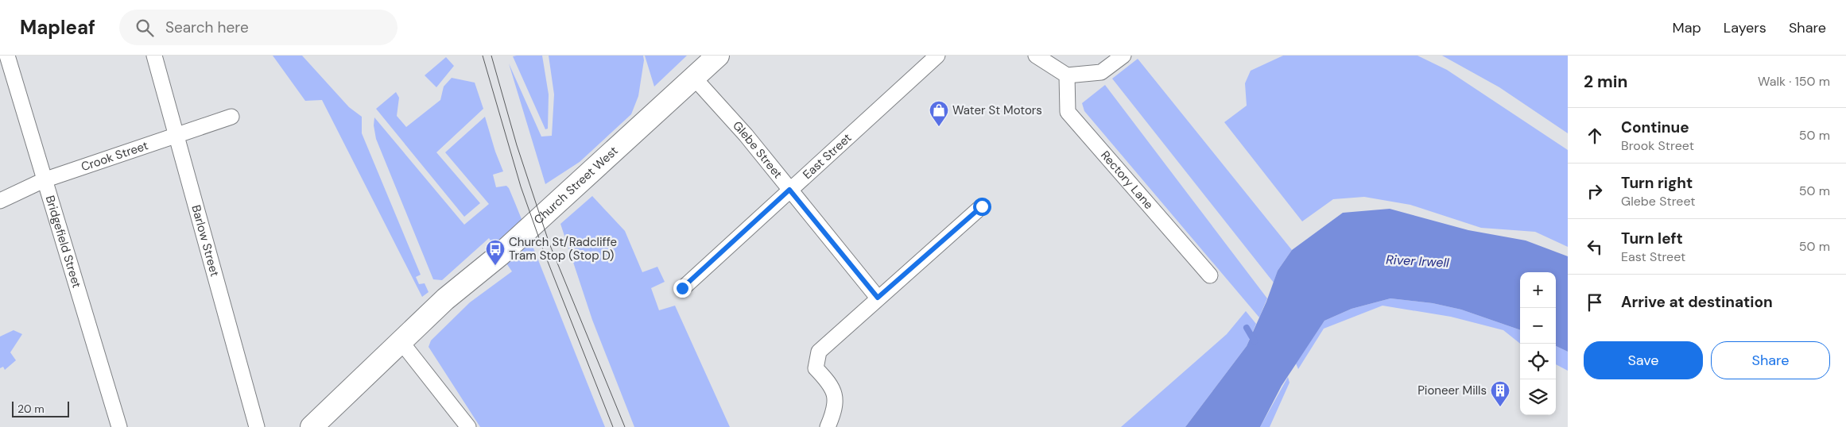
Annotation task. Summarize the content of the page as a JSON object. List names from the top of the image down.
{
  "streets": {
    "street": [
      "Glebe Street",
      "East Street",
      "Crook Street",
      "Rectory Lane",
      "Church Street West",
      "Bridgefield Street",
      "Barlow Street"
    ]
  },
  "crossings": [
    ["Glebe Street", "East Street"],
    ["Glebe Street", "Church Street West"],
    ["Crook Street", "Bridgefield Street"],
    ["Crook Street", "Barlow Street"]
  ],
  "water": ["River Irwell"],
  "places": {
    "shop": ["Water St Motors"],
    "bus stop": ["Church St/Radcliffe Tram Stop (Stop D)"],
    "building": ["Pioneer Mills"]
  },
  "scale_bar": "20 m",
  "page": {
    "header": "Mapleaf",
    "search": "Search here",
    "nav": ["Map", "Layers", "Share"],
    "heading": ["2 min", "Walk · 150 m"],
    "list": [
      ["Continue", "Brook Street", "50 m"],
      ["Turn right", "Glebe Street", "50 m"],
      ["Turn left", "East Street", "50 m"],
      "Arrive at destination"
    ],
    "map_buttons": ["+", "−"],
    "buttons": ["Save", "Share"],
    "scale": "20 m"
  }
}
